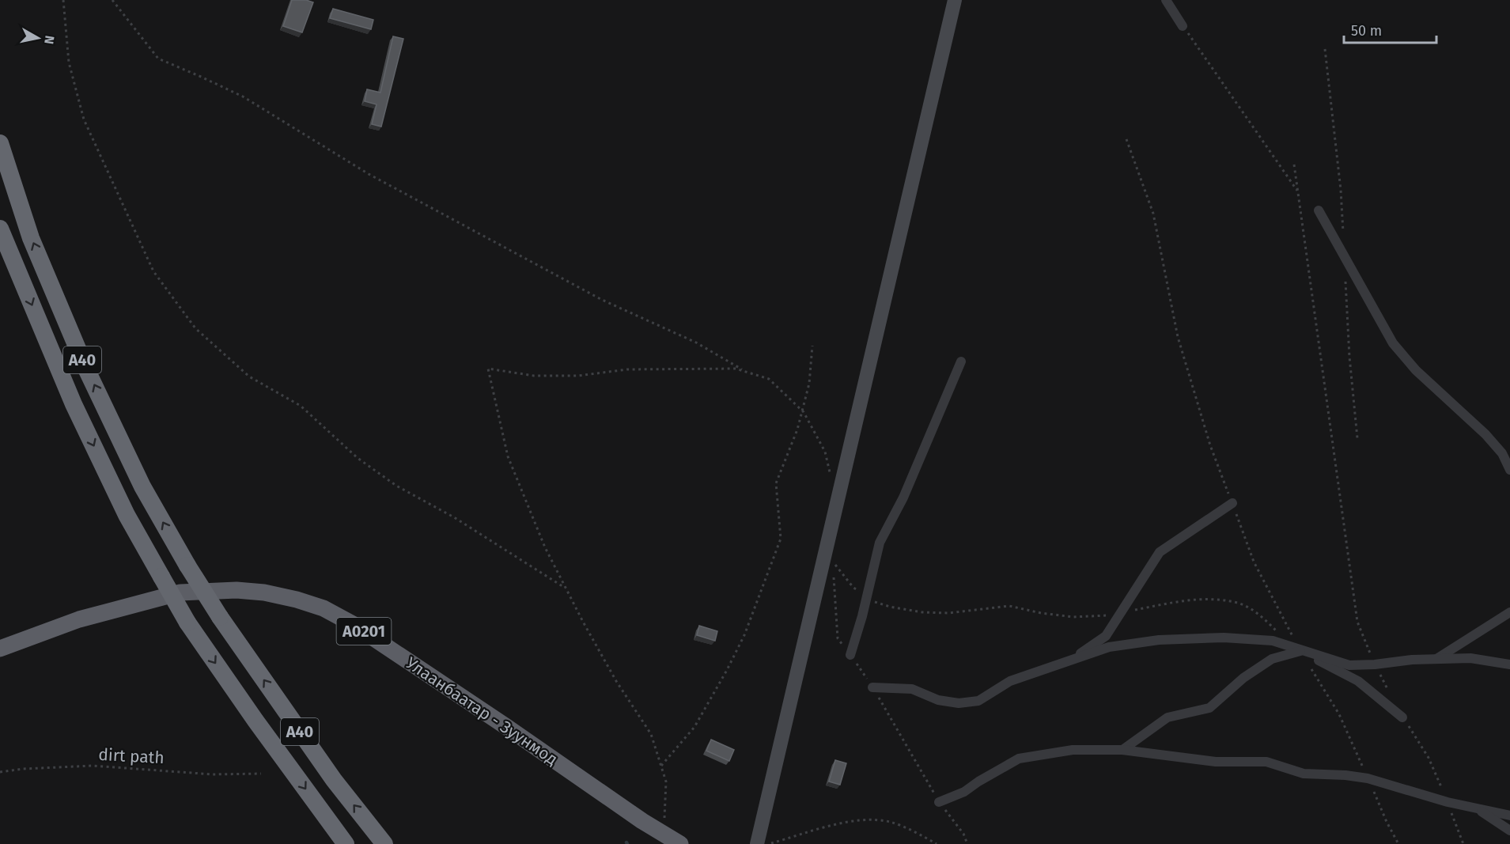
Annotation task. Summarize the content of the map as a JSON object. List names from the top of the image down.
{
  "streets": {
    "highway": ["A40", "A0201", "Улаанбаатар - Зуунмод"],
    "path": ["dirt path"]
  },
  "scale_bar": "50 m",
  "north": "right"
}
